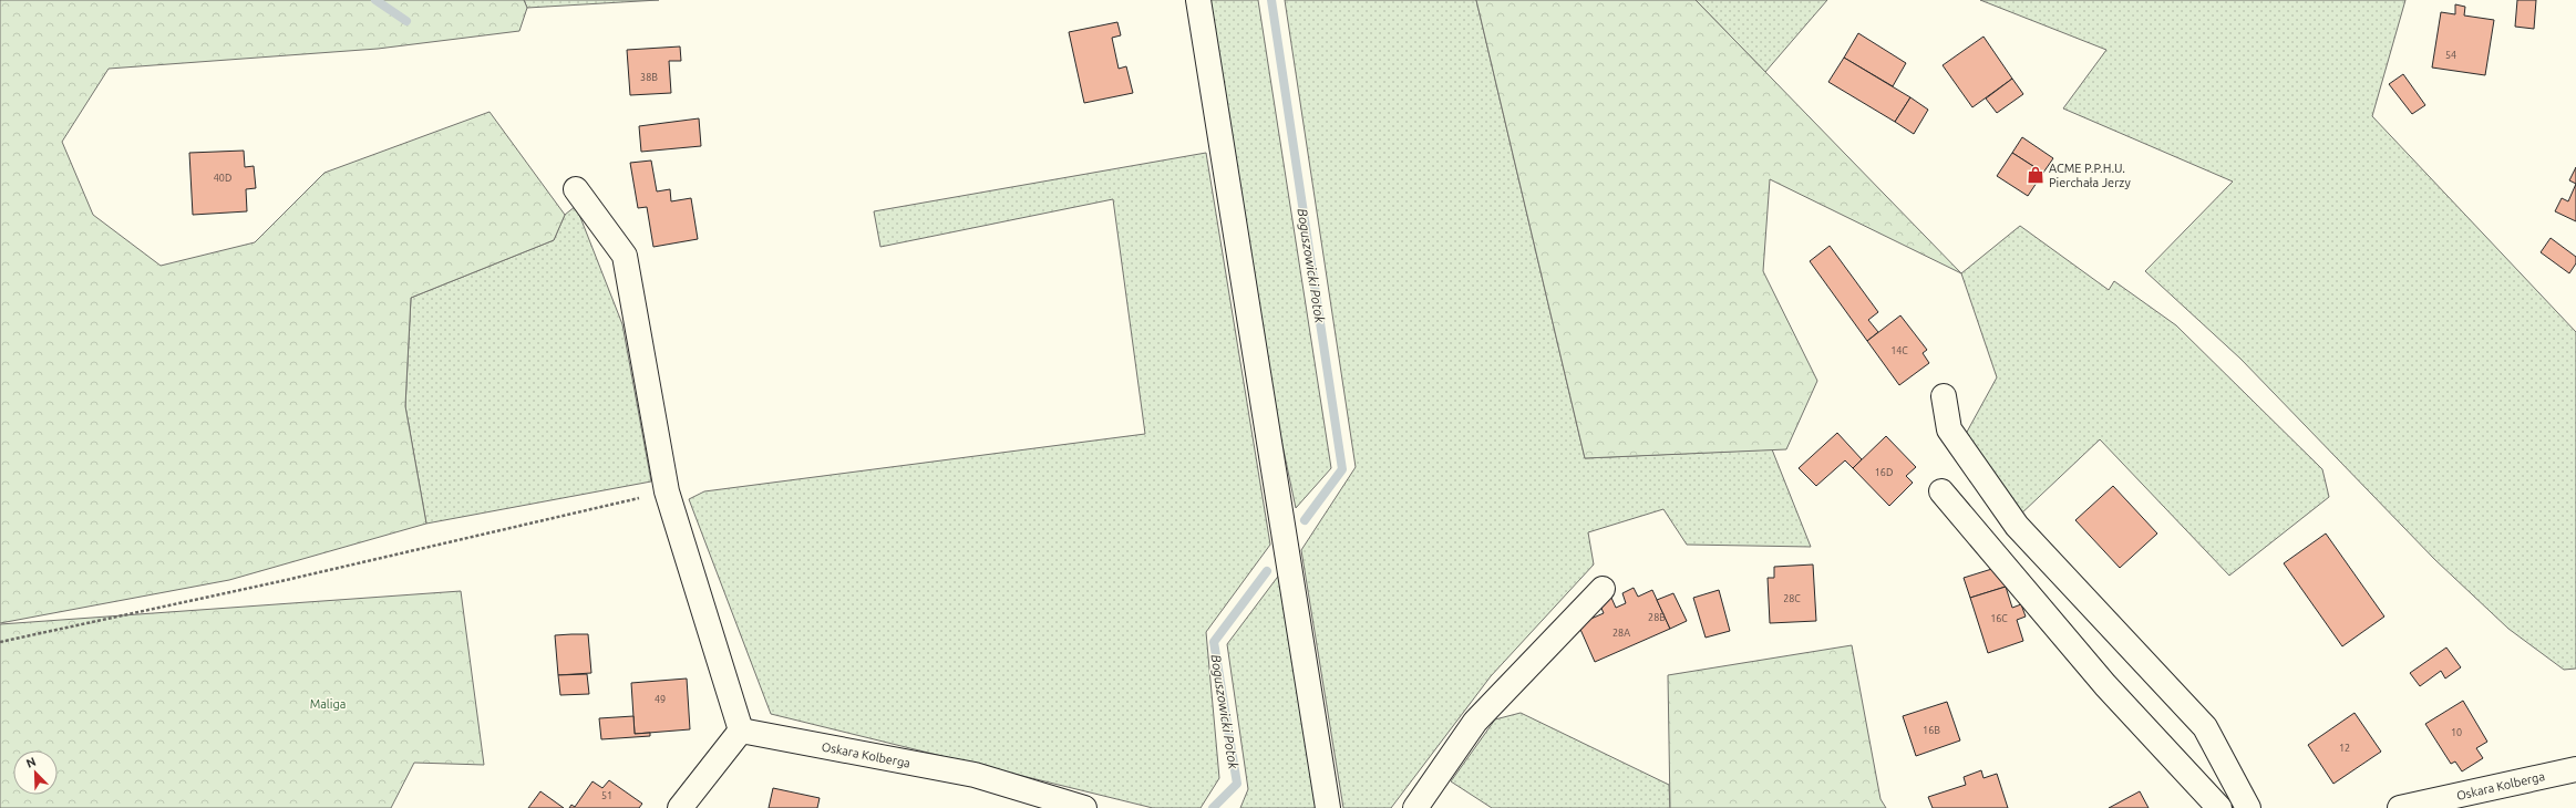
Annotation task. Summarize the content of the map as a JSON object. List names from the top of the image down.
{
  "streets": {
    "street": ["Oskara Kolberga"]
  },
  "water": ["Boguszowicki Potok"],
  "parks": ["Maliga"],
  "places": {
    "shop": ["ACME P.P.H.U. Pierchała Jerzy"]
  },
  "house_numbers": [
    "54",
    "38B",
    "40D",
    "14C",
    "16D",
    "28C",
    "28B",
    "16C",
    "28A",
    "49",
    "16B",
    "10",
    "12",
    "51"
  ],
  "north": "top left"
}
